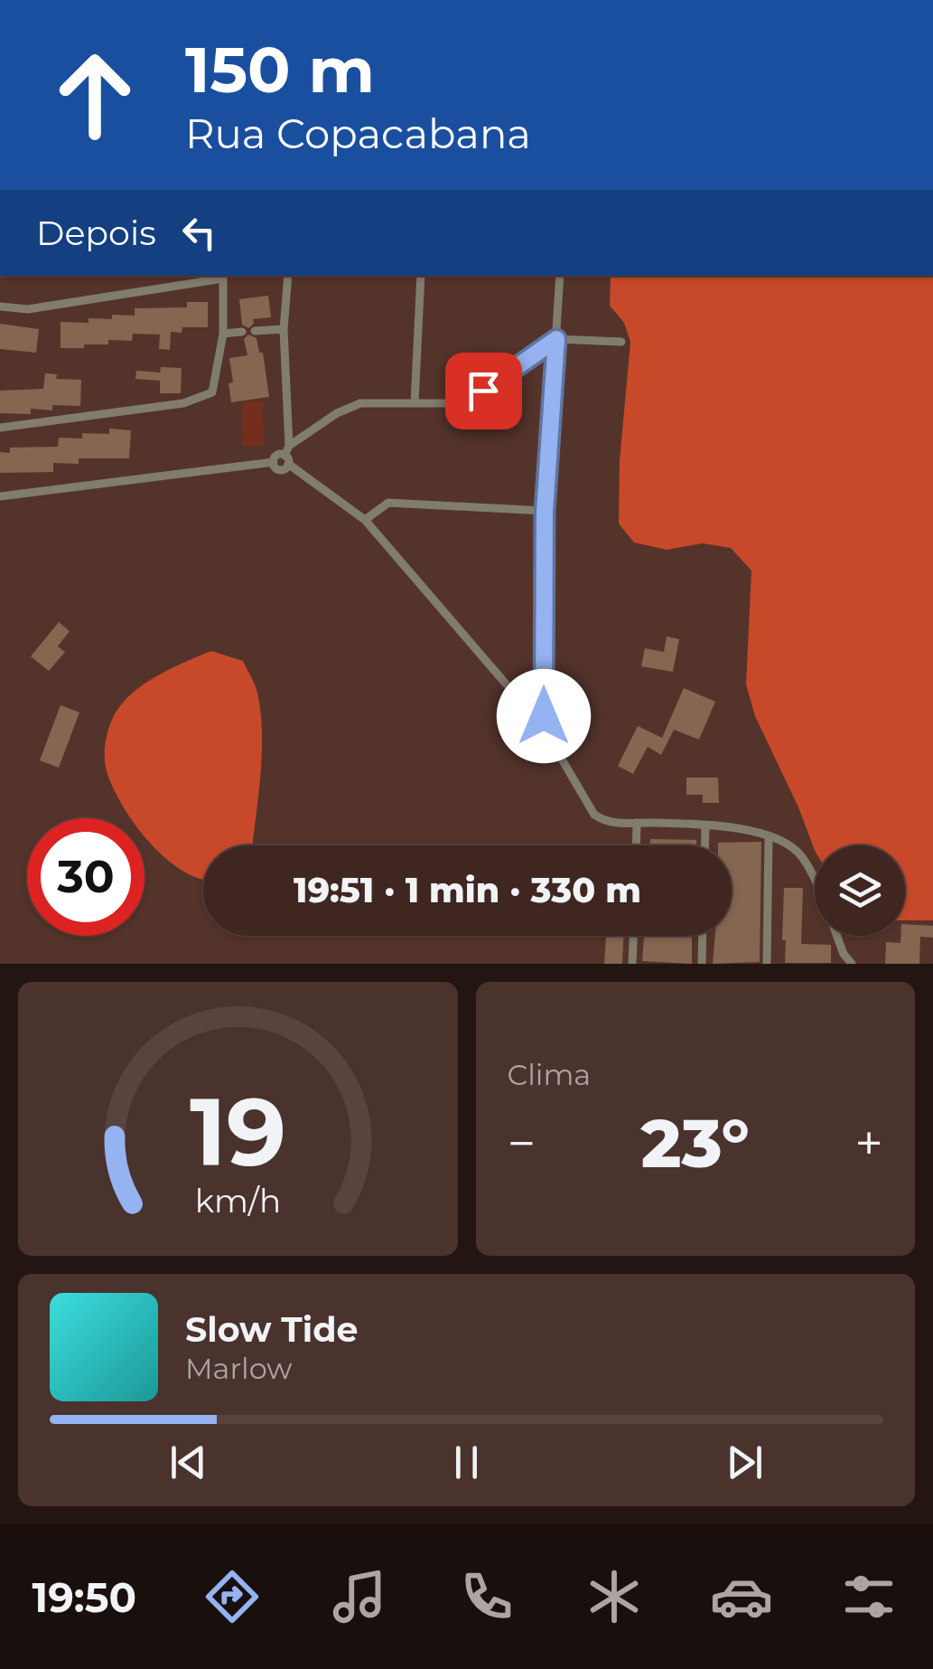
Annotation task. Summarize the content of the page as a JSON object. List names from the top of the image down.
{
  "page": {
    "turn": ["150 m", "Rua Copacabana"],
    "then": "Depois",
    "limit": "30",
    "trip": "19:51 · 1 min · 330 m",
    "tile": "Clima",
    "heat": ["−", "23°", "+"],
    "song": ["Slow Tide", "Marlow"],
    "tabs": "19:50",
    "gauge": ["19", "km/h"]
  }
}
